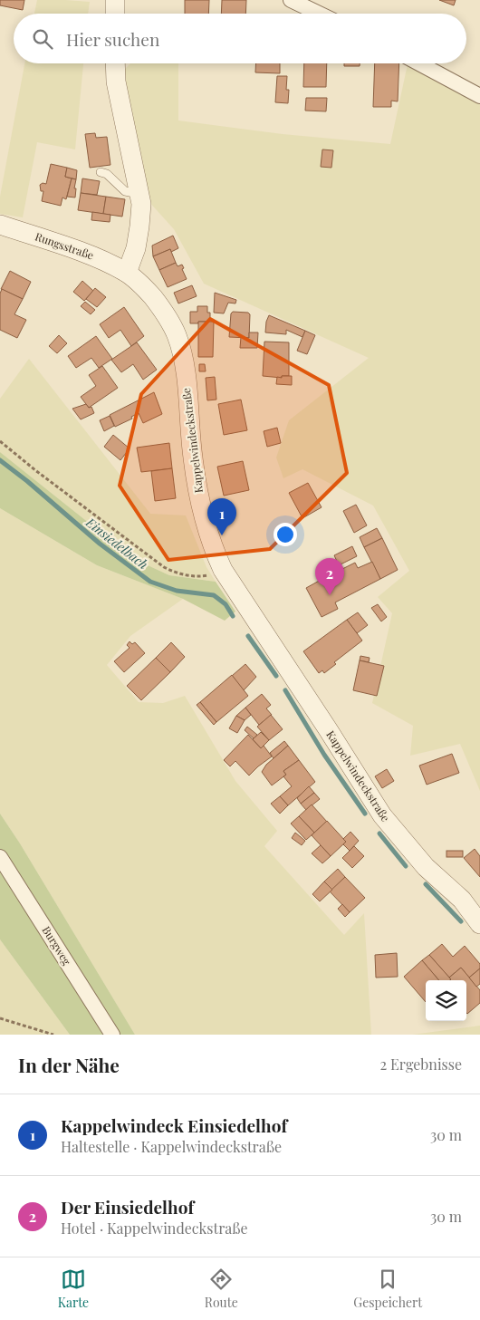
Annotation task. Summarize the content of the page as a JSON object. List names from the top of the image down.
{
  "streets": {
    "street": ["Rungsstraße", "Kappelwindeckstraße", "Burgweg"]
  },
  "crossings": [
    ["Rungsstraße", "Kappelwindeckstraße"]
  ],
  "water": ["Einsiedelbach"],
  "page": {
    "search": "Hier suchen",
    "pins": ["1", "2"],
    "heading": ["In der Nähe", "2 Ergebnisse"],
    "list": [
      {
        "mark": "1",
        "name": "Kappelwindeck Einsiedelhof",
        "note": "Haltestelle · Kappelwindeckstraße",
        "value": "30 m"
      },
      {
        "mark": "2",
        "name": "Der Einsiedelhof",
        "note": "Hotel · Kappelwindeckstraße",
        "value": "30 m"
      }
    ],
    "nav": ["Karte", "Route", "Gespeichert"]
  }
}
